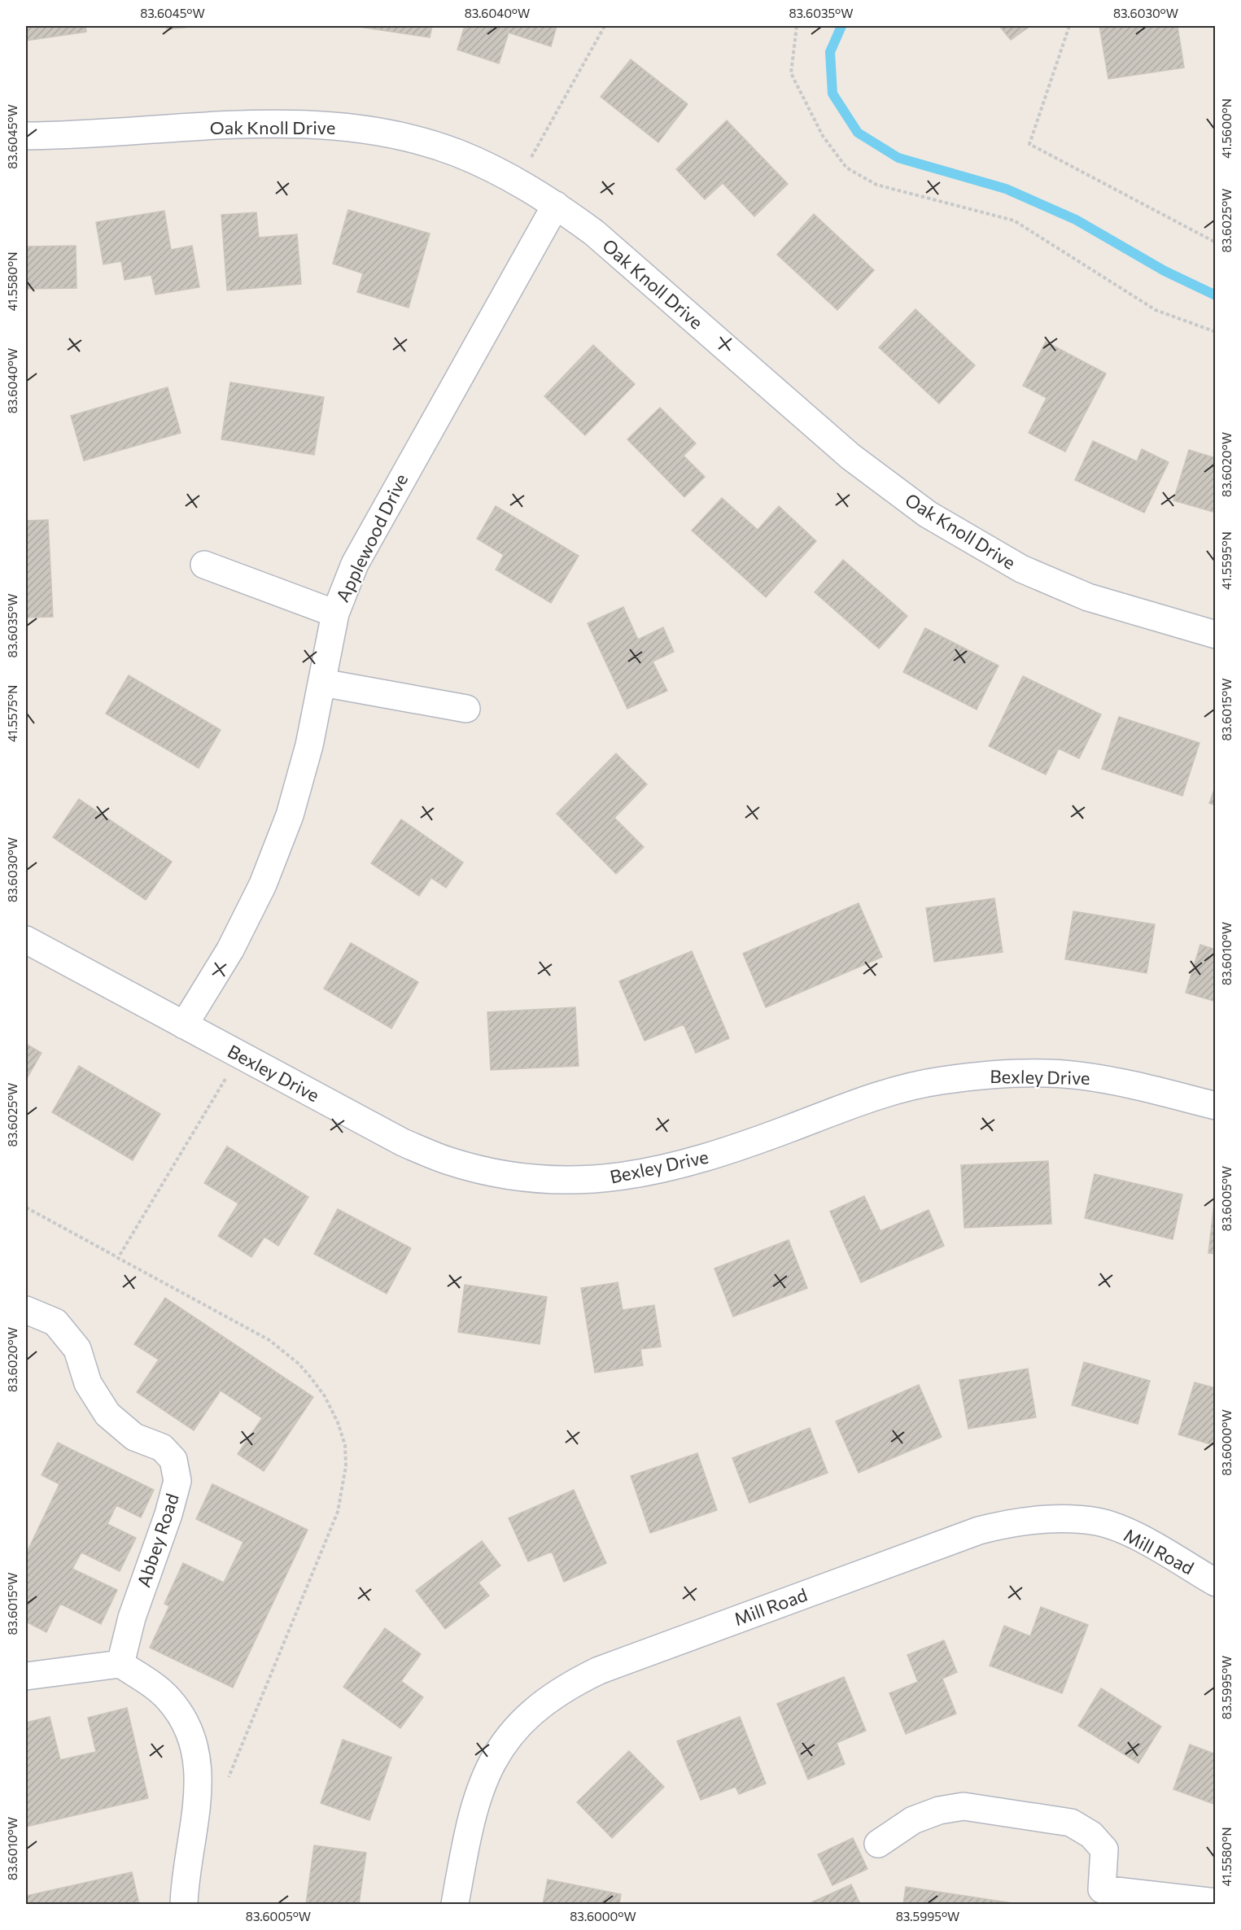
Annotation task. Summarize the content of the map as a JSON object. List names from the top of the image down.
{
  "streets": {
    "street": [
      "Oak Knoll Drive",
      "Applewood Drive",
      "Bexley Drive",
      "Abbey Road",
      "Mill Road"
    ]
  },
  "crossings": [
    ["Oak Knoll Drive", "Applewood Drive"],
    ["Applewood Drive", "Bexley Drive"]
  ],
  "coordinates": [
    "83.6045°W",
    "83.6040°W",
    "83.6035°W",
    "83.6030°W",
    "41.5600°N",
    "83.6025°W",
    "41.5580°N",
    "83.6020°W",
    "41.5595°N",
    "83.6015°W",
    "41.5575°N",
    "83.6010°W",
    "83.6005°W",
    "83.6000°W",
    "83.5995°W"
  ]
}
